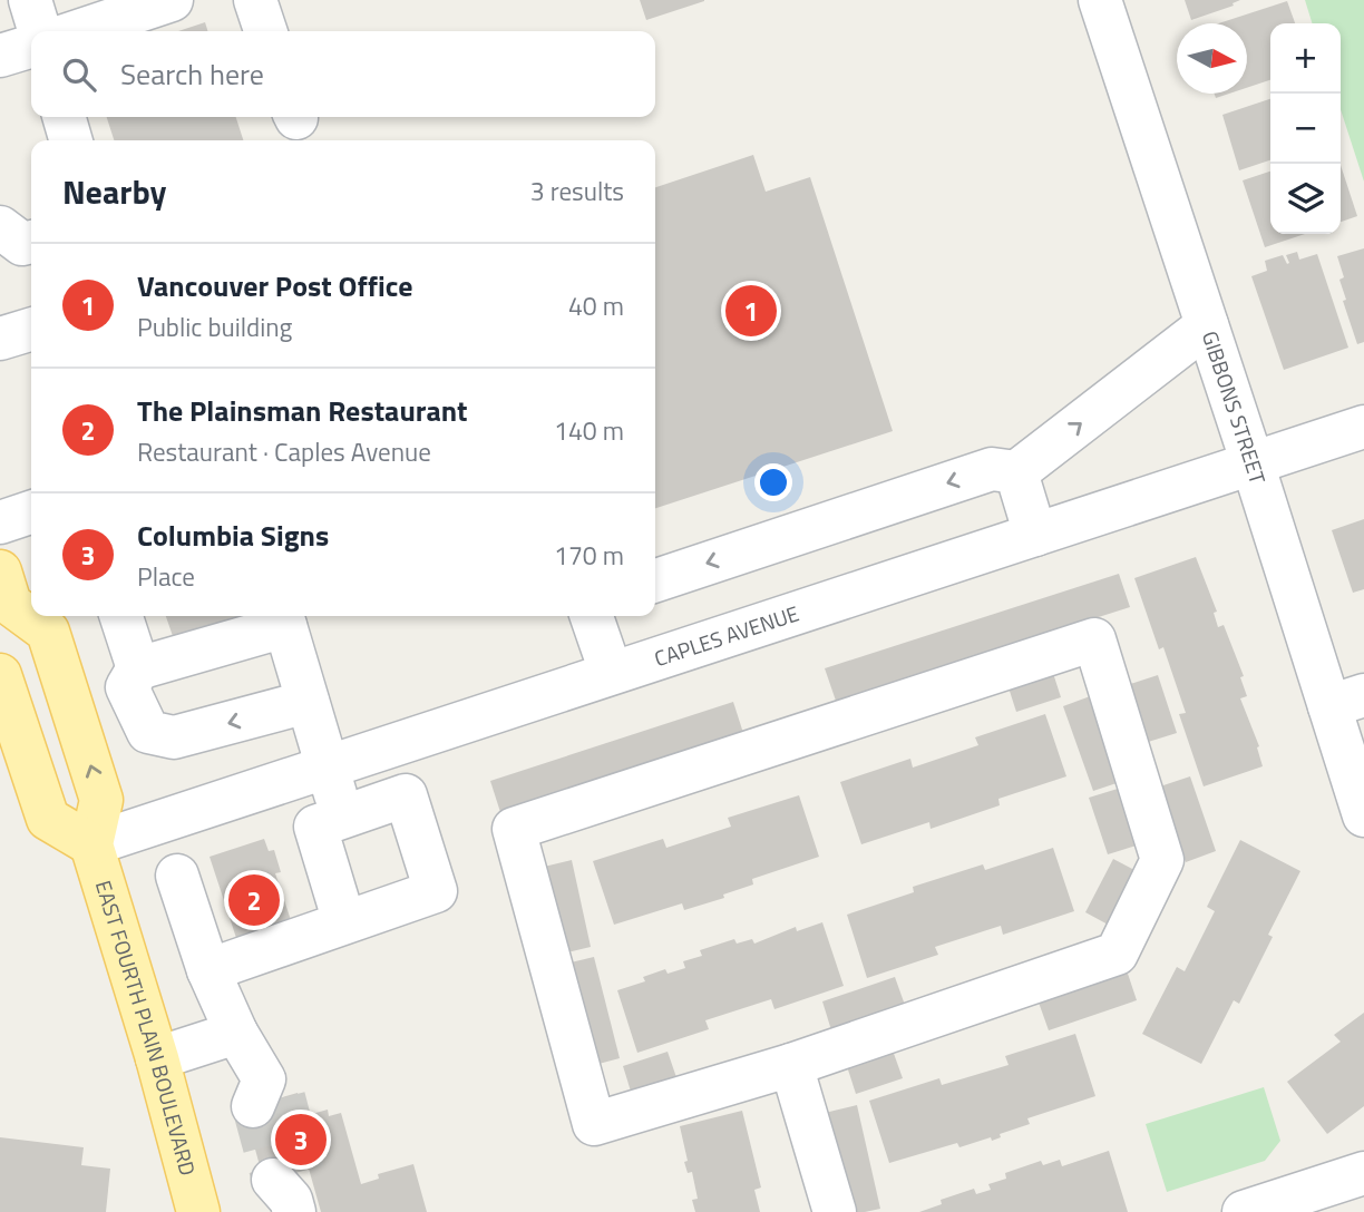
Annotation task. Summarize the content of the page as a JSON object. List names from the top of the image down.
{
  "streets": {
    "main road": ["EAST FOURTH PLAIN BOULEVARD"],
    "street": ["GIBBONS STREET", "CAPLES AVENUE"]
  },
  "crossings": [
    ["GIBBONS STREET", "CAPLES AVENUE"],
    ["CAPLES AVENUE", "EAST FOURTH PLAIN BOULEVARD"]
  ],
  "north": "right",
  "page": {
    "map_buttons": ["+", "−"],
    "search": "Search here",
    "heading": ["Nearby", "3 results"],
    "list": [
      {
        "mark": "1",
        "name": "Vancouver Post Office",
        "note": "Public building",
        "value": "40 m"
      },
      {
        "mark": "2",
        "name": "The Plainsman Restaurant",
        "note": "Restaurant · Caples Avenue",
        "value": "140 m"
      },
      {
        "mark": "3",
        "name": "Columbia Signs",
        "note": "Place",
        "value": "170 m"
      }
    ],
    "pins": ["1", "2", "3"]
  }
}
